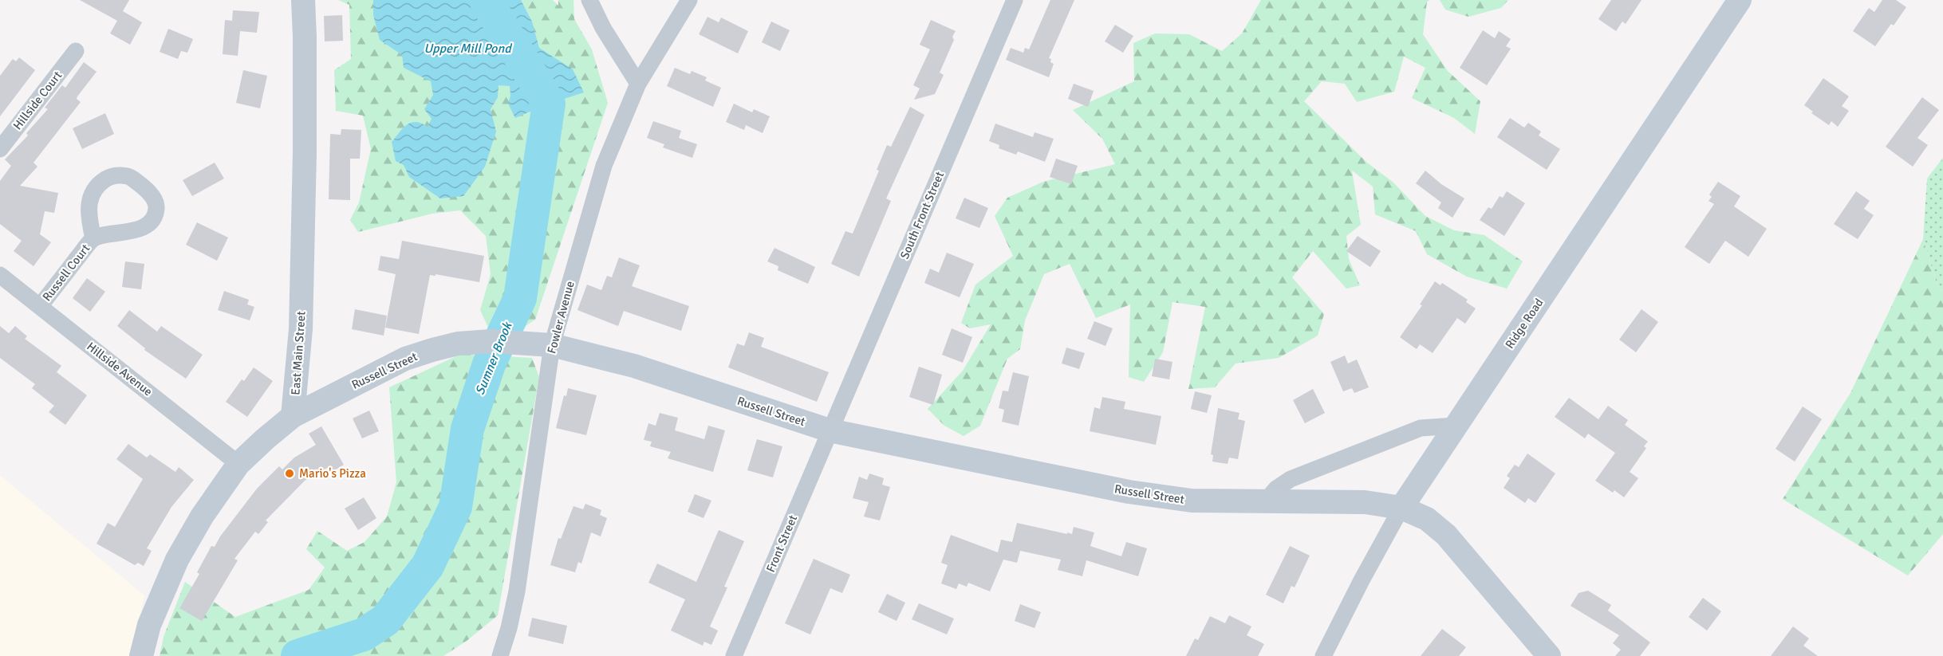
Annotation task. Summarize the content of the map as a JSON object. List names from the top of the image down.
{
  "streets": {
    "main road": ["Ridge Road", "East Main Street", "Russell Street"],
    "street": [
      "Hillside Court",
      "South Front Street",
      "Russell Court",
      "Fowler Avenue",
      "Hillside Avenue",
      "Front Street"
    ]
  },
  "crossings": [
    ["South Front Street", "Russell Street"],
    ["South Front Street", "Front Street"],
    ["Russell Court", "Hillside Avenue"],
    ["Fowler Avenue", "Russell Street"],
    ["Ridge Road", "Russell Street"],
    ["East Main Street", "Russell Street"],
    ["Russell Street", "Front Street"]
  ],
  "water": ["Upper Mill Pond", "Sumner Brook"],
  "places": ["Mario's Pizza"]
}
